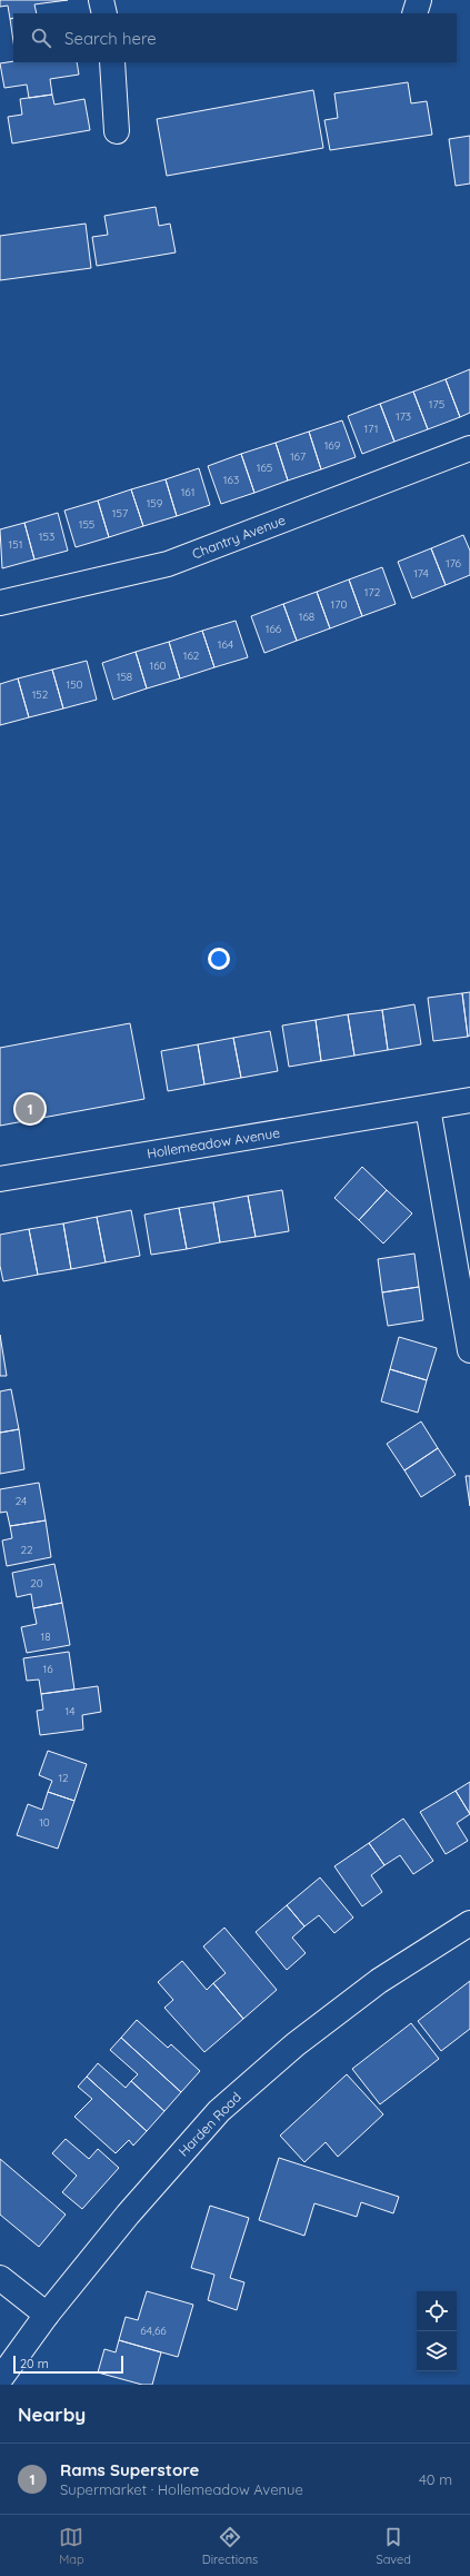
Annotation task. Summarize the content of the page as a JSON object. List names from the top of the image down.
{
  "streets": {
    "street": ["Chantry Avenue", "Hollemeadow Avenue", "Harden Road"]
  },
  "house_numbers": [
    "175",
    "173",
    "171",
    "169",
    "167",
    "165",
    "163",
    "161",
    "159",
    "157",
    "155",
    "153",
    "151",
    "176",
    "174",
    "172",
    "170",
    "168",
    "166",
    "164",
    "162",
    "160",
    "158",
    "150",
    "152",
    "24",
    "22",
    "20",
    "18",
    "16",
    "14",
    "12",
    "10",
    "64,66"
  ],
  "scale_bar": "20 m",
  "page": {
    "search": "Search here",
    "pins": "1",
    "scale": "20 m",
    "heading": "Nearby",
    "list": [
      {
        "mark": "1",
        "name": "Rams Superstore",
        "note": "Supermarket · Hollemeadow Avenue",
        "value": "40 m"
      }
    ],
    "nav": ["Map", "Directions", "Saved"]
  }
}
